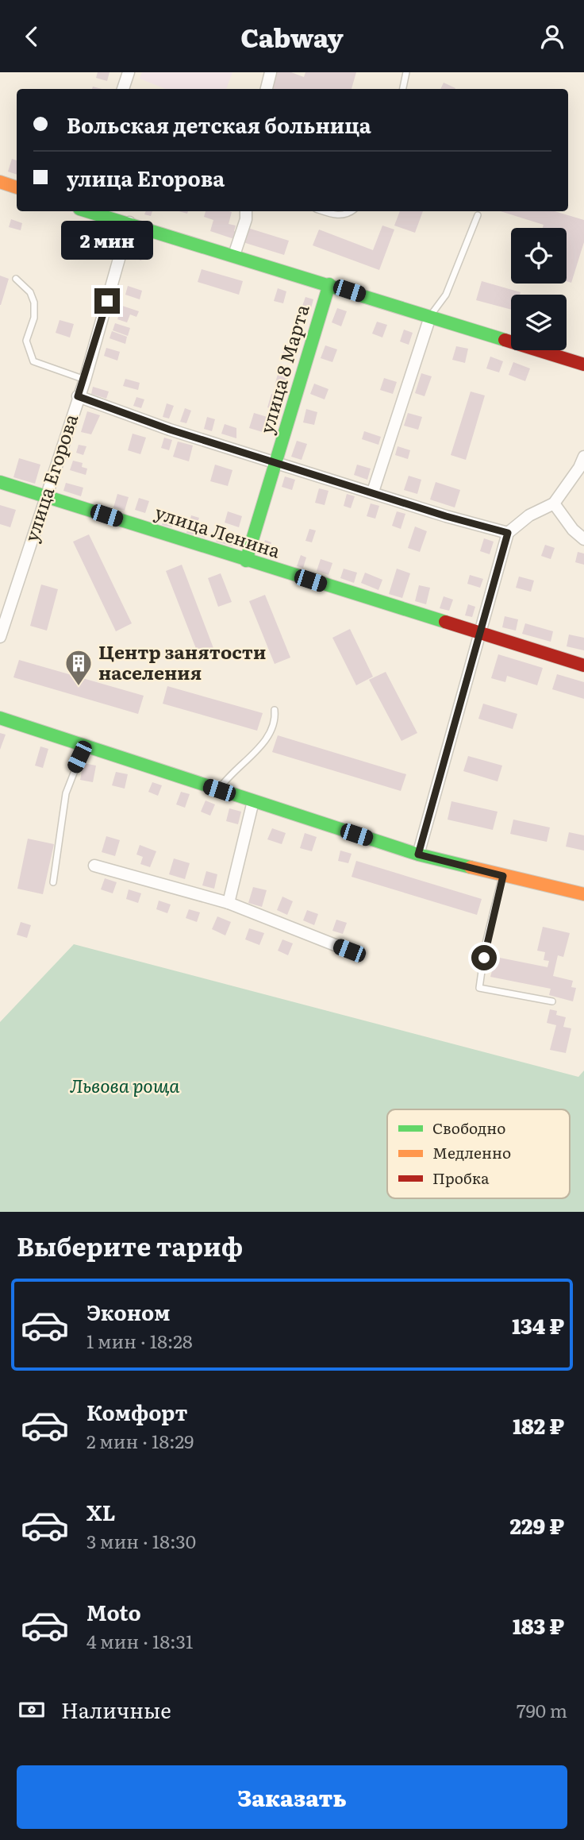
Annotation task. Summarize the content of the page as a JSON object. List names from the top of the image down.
{
  "streets": {
    "street": ["улица 8 Марта", "улица Егорова", "улица Ленина"]
  },
  "crossings": [
    ["улица 8 Марта", "улица Ленина"],
    ["улица Егорова", "улица Ленина"]
  ],
  "parks": ["Львова роща"],
  "places": {
    "building": ["Центр занятости населения"]
  },
  "legend": ["Свободно", "Медленно", "Пробка"],
  "page": {
    "header": "Cabway",
    "banner": ["Вольская детская больница", "улица Егорова"],
    "bubble": "2 мин",
    "heading": "Выберите тариф",
    "list": [
      {
        "name": "Эконом",
        "note": "1 мин · 18:28",
        "value": "134 ₽"
      },
      {
        "name": "Комфорт",
        "note": "2 мин · 18:29",
        "value": "182 ₽"
      },
      {
        "name": "XL",
        "note": "3 мин · 18:30",
        "value": "229 ₽"
      },
      {
        "name": "Moto",
        "note": "4 мин · 18:31",
        "value": "183 ₽"
      }
    ],
    "pay": ["Наличные", "790 m"],
    "buttons": "Заказать"
  }
}
